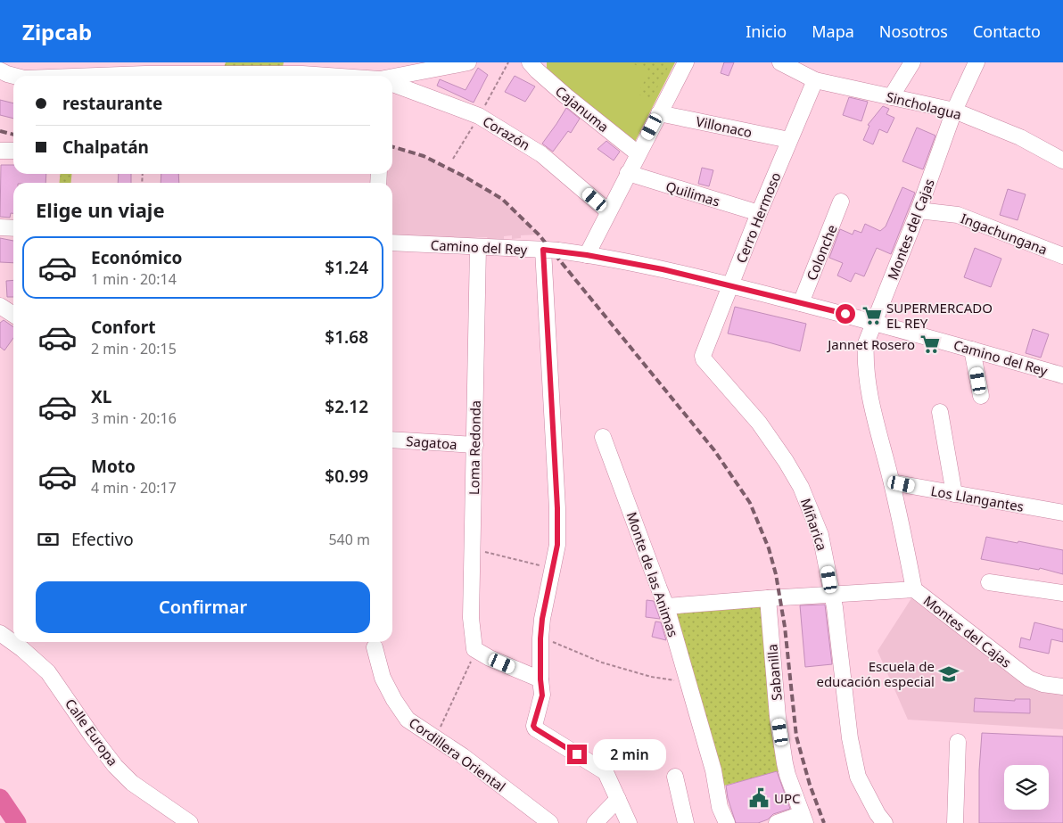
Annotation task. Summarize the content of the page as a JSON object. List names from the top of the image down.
{
  "streets": {
    "street": [
      "Sincholagua",
      "Cajanuma",
      "Villonaco",
      "Corazón",
      "Quilimas",
      "Cerro Hermoso",
      "Montes del Cajas",
      "Ingachungana",
      "Camino del Rey",
      "Colonche",
      "Sagatoa",
      "Loma Redonda",
      "Los Llangantes",
      "Miñarica",
      "Monte de las Animas",
      "Sabanilla",
      "Calle Europa",
      "Cordillera Oriental"
    ]
  },
  "crossings": [
    ["Sincholagua", "Cerro Hermoso"],
    ["Sincholagua", "Montes del Cajas"],
    ["Villonaco", "Cerro Hermoso"],
    ["Quilimas", "Cerro Hermoso"],
    ["Cerro Hermoso", "Camino del Rey"],
    ["Cerro Hermoso", "Miñarica"],
    ["Montes del Cajas", "Ingachungana"],
    ["Montes del Cajas", "Camino del Rey"],
    ["Montes del Cajas", "Los Llangantes"],
    ["Camino del Rey", "Colonche"],
    ["Camino del Rey", "Loma Redonda"],
    ["Sagatoa", "Loma Redonda"]
  ],
  "places": {
    "supermarket": ["SUPERMERCADO EL REY", "Jannet Rosero"],
    "school or university": ["Escuela de educación especial"],
    "public building": ["UPC"]
  },
  "page": {
    "header": "Zipcab",
    "nav": [
      "Inicio",
      "Mapa",
      "Nosotros",
      "Contacto"
    ],
    "banner": ["restaurante", "Chalpatán"],
    "heading": "Elige un viaje",
    "list": [
      {
        "name": "Económico",
        "note": "1 min · 20:14",
        "value": "$1.24"
      },
      {
        "name": "Confort",
        "note": "2 min · 20:15",
        "value": "$1.68"
      },
      {
        "name": "XL",
        "note": "3 min · 20:16",
        "value": "$2.12"
      },
      {
        "name": "Moto",
        "note": "4 min · 20:17",
        "value": "$0.99"
      }
    ],
    "pay": ["Efectivo", "540 m"],
    "buttons": "Confirmar",
    "bubble": "2 min"
  }
}
